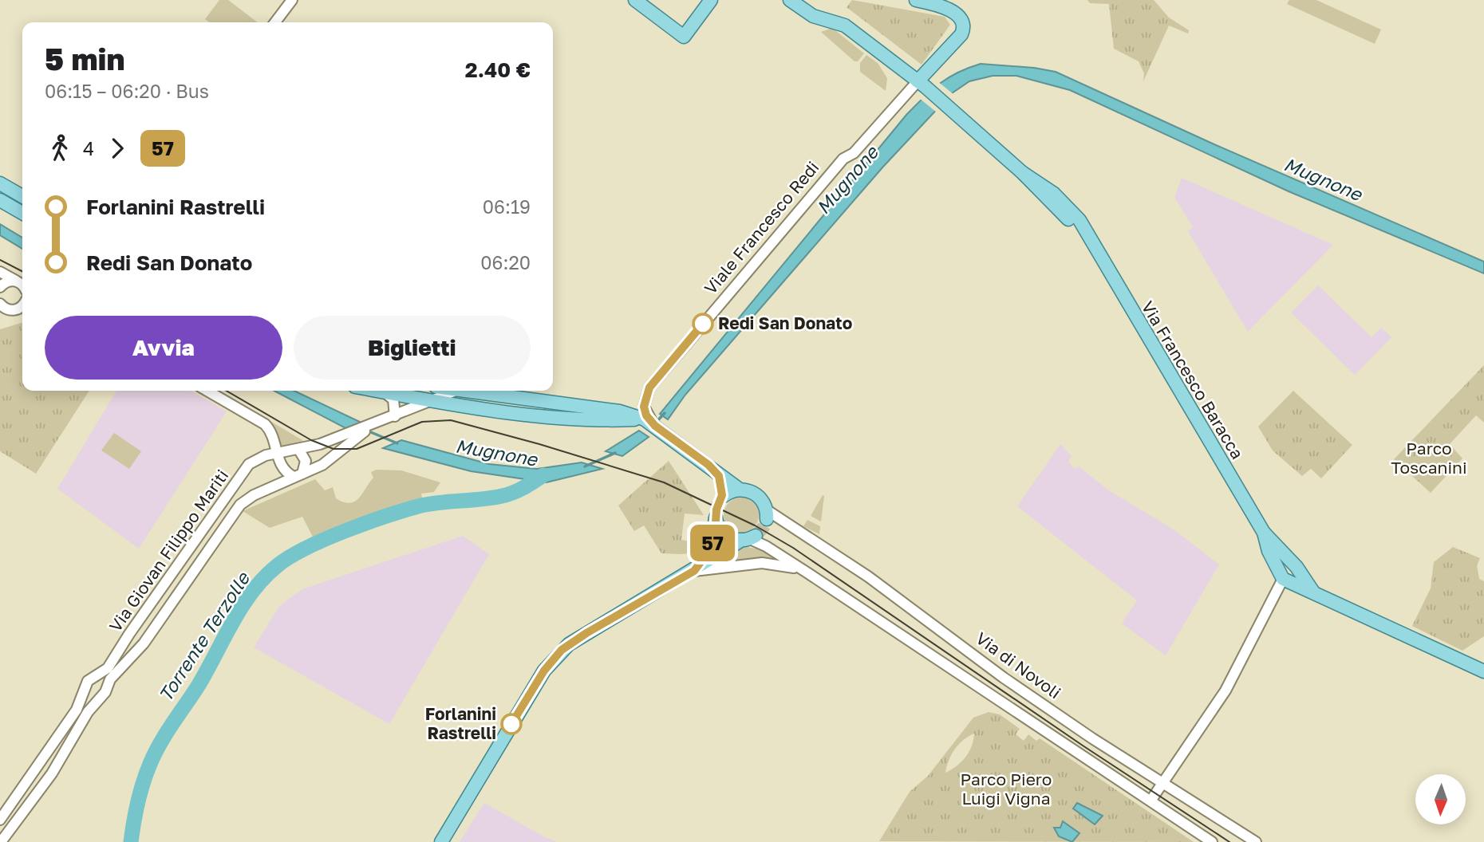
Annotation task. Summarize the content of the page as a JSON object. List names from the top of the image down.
{
  "streets": {
    "main road": ["Via Francesco Baracca", "Via di Novoli"],
    "street": ["Viale Francesco Redi", "Via Giovan Filippo Mariti"]
  },
  "crossings": [
    ["Viale Francesco Redi", "Via Francesco Baracca"],
    ["Viale Francesco Redi", "Via di Novoli"]
  ],
  "water": ["Mugnone", "Torrente Terzolle"],
  "parks": ["Parco Toscanini", "Parco Piero Luigi Vigna"],
  "places": ["Redi San Donato", "Forlanini Rastrelli"],
  "lines": ["bus line 57"],
  "north": "bottom",
  "page": {
    "on_map": "57",
    "heading": ["5 min", "06:15 – 06:20 · Bus", "2.40 €"],
    "legs": ["4", "57"],
    "list": [
      {
        "name": "Forlanini Rastrelli",
        "value": "06:19"
      },
      {
        "name": "Redi San Donato",
        "value": "06:20"
      }
    ],
    "buttons": ["Avvia", "Biglietti"]
  }
}
